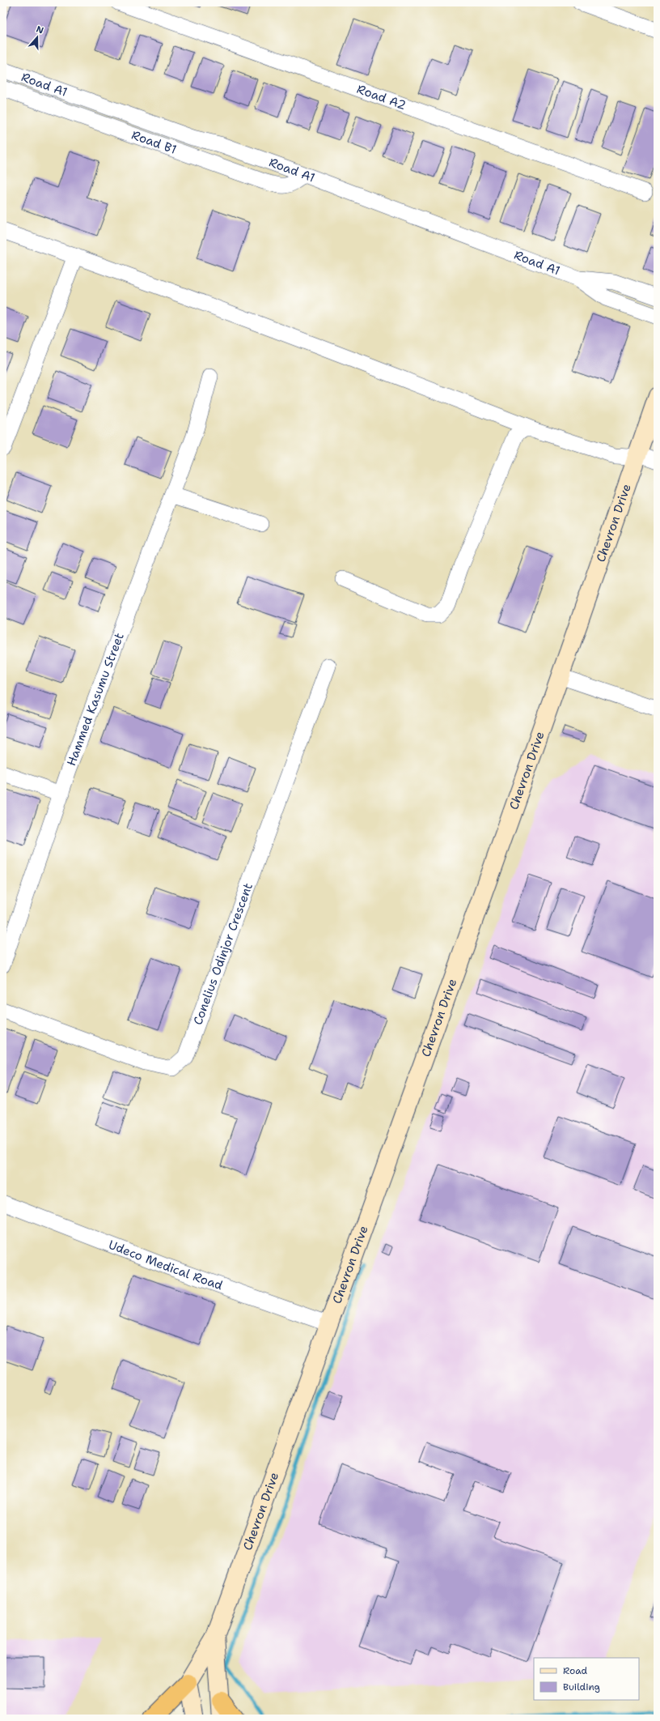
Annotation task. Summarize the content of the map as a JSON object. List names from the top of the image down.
{
  "streets": {
    "main road": ["Chevron Drive"],
    "street": [
      "Road A1",
      "Road A2",
      "Road B1",
      "Hammed Kasumu Street",
      "Conelius Odinjor Crescent",
      "Udeco Medical Road"
    ]
  },
  "crossings": [
    ["Road A1", "Road B1"],
    ["Chevron Drive", "Udeco Medical Road"]
  ],
  "legend": ["Road", "Building"],
  "north": "top"
}
